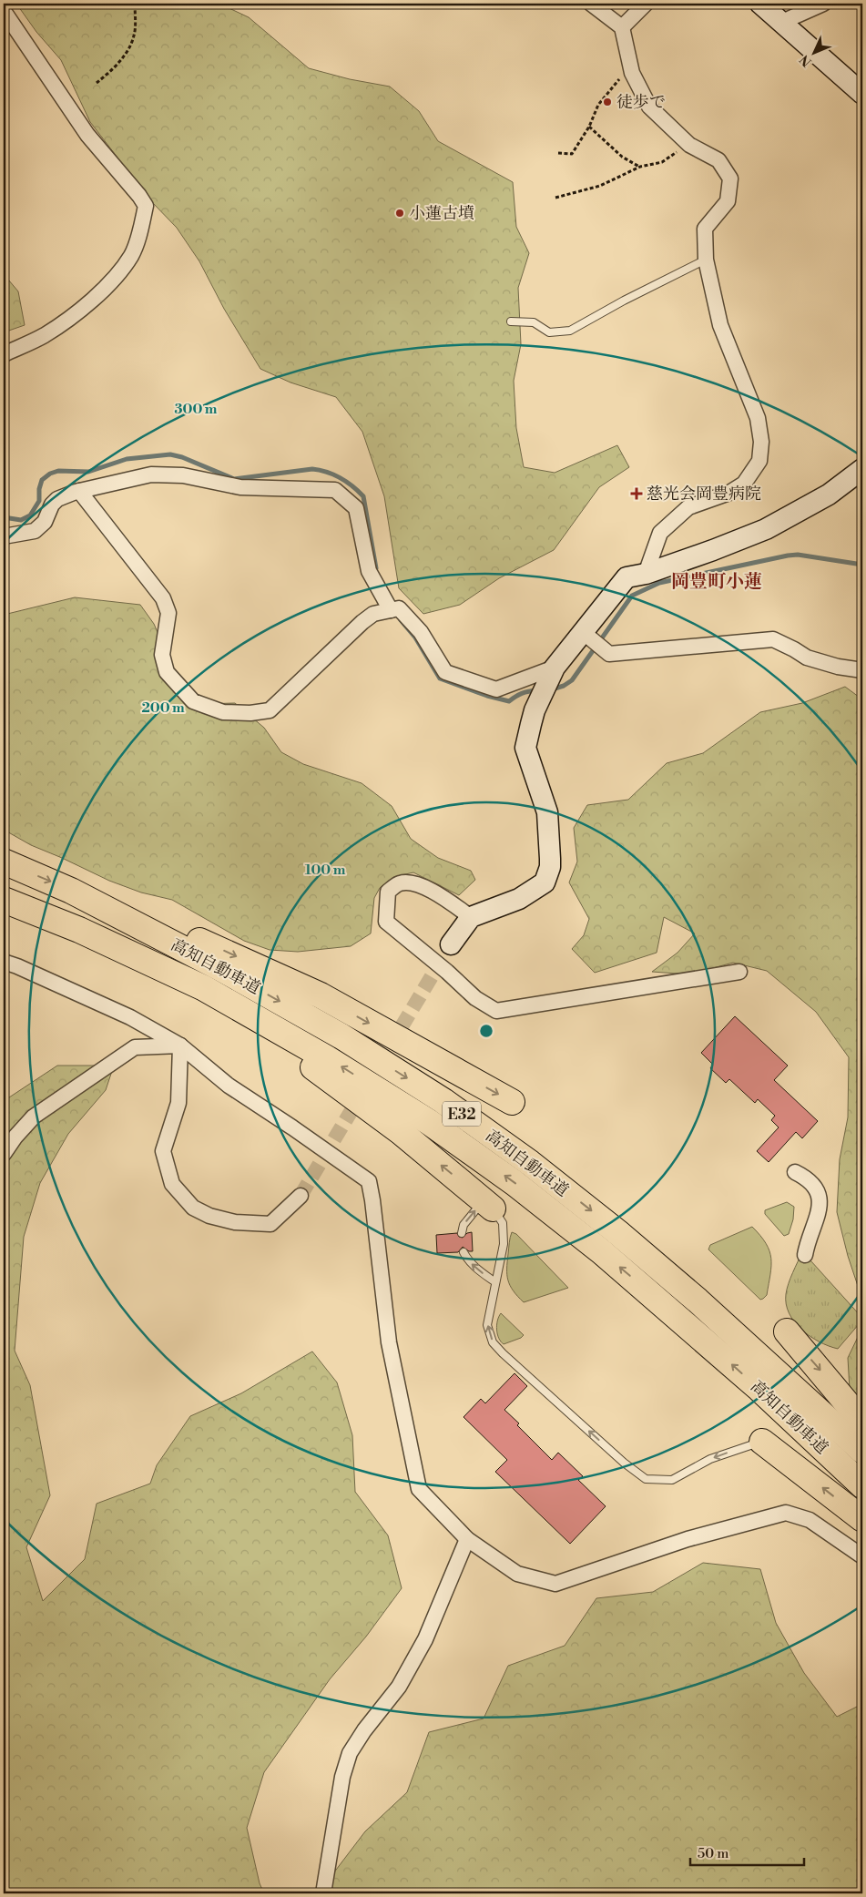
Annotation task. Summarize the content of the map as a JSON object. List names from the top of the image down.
{
  "streets": {
    "highway": ["高知自動車道", "E32"]
  },
  "districts": ["岡豊町小蓮"],
  "places": {
    "other": ["徒歩で", "小蓮古墳"],
    "health": ["慈光会岡豊病院"]
  },
  "scale_bar": "50 m",
  "north": "bottom left",
  "rings": ["300 m", "200 m", "100 m"]
}
